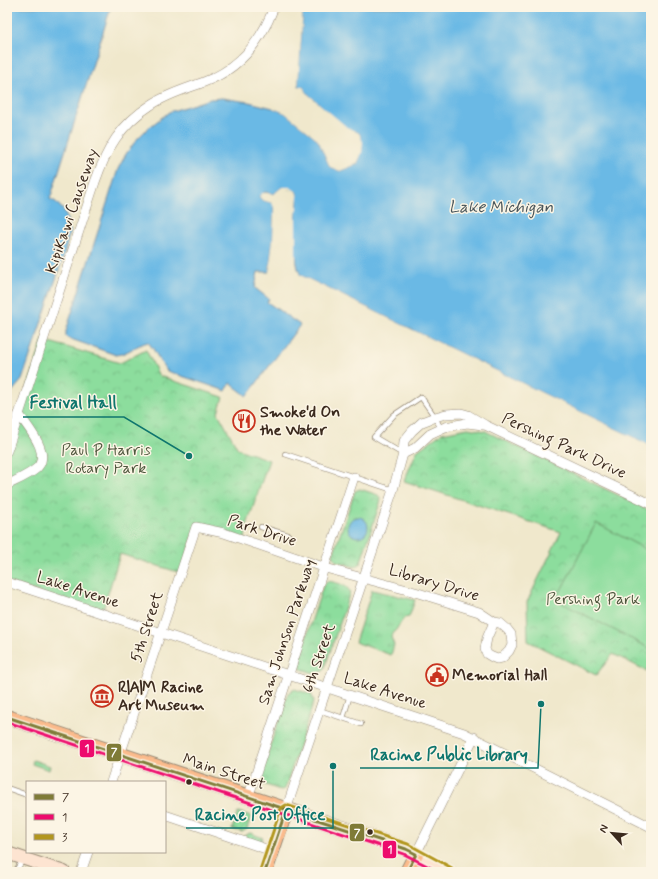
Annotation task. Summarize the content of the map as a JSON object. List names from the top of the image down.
{
  "streets": {
    "main road": ["6th Street", "Main Street"],
    "street": [
      "KipiKawi Causeway",
      "Pershing Park Drive",
      "Park Drive",
      "Library Drive",
      "Lake Avenue",
      "5th Street",
      "Sam Johnson Parkway"
    ]
  },
  "crossings": [
    ["Pershing Park Drive", "6th Street"],
    ["Park Drive", "Library Drive"],
    ["Park Drive", "5th Street"],
    ["Park Drive", "Sam Johnson Parkway"],
    ["Park Drive", "6th Street"],
    ["Library Drive", "6th Street"],
    ["Lake Avenue", "5th Street"],
    ["Lake Avenue", "Sam Johnson Parkway"],
    ["Lake Avenue", "6th Street"],
    ["5th Street", "Main Street"],
    ["Sam Johnson Parkway", "Main Street"],
    ["6th Street", "Main Street"]
  ],
  "water": ["Lake Michigan"],
  "parks": ["Paul P Harris Rotary Park", "Pershing Park"],
  "places": {
    "restaurant": ["Smoke'd On the Water"],
    "other": ["Festival Hall", "Racine Public Library", "Racine Post Office"],
    "public building": ["Memorial Hall"],
    "museum": ["R|A|M Racine Art Museum"]
  },
  "lines": ["transit line 7", "transit line 1", "transit line 3"],
  "legend": ["7", "1", "3"],
  "north": "top left"
}
